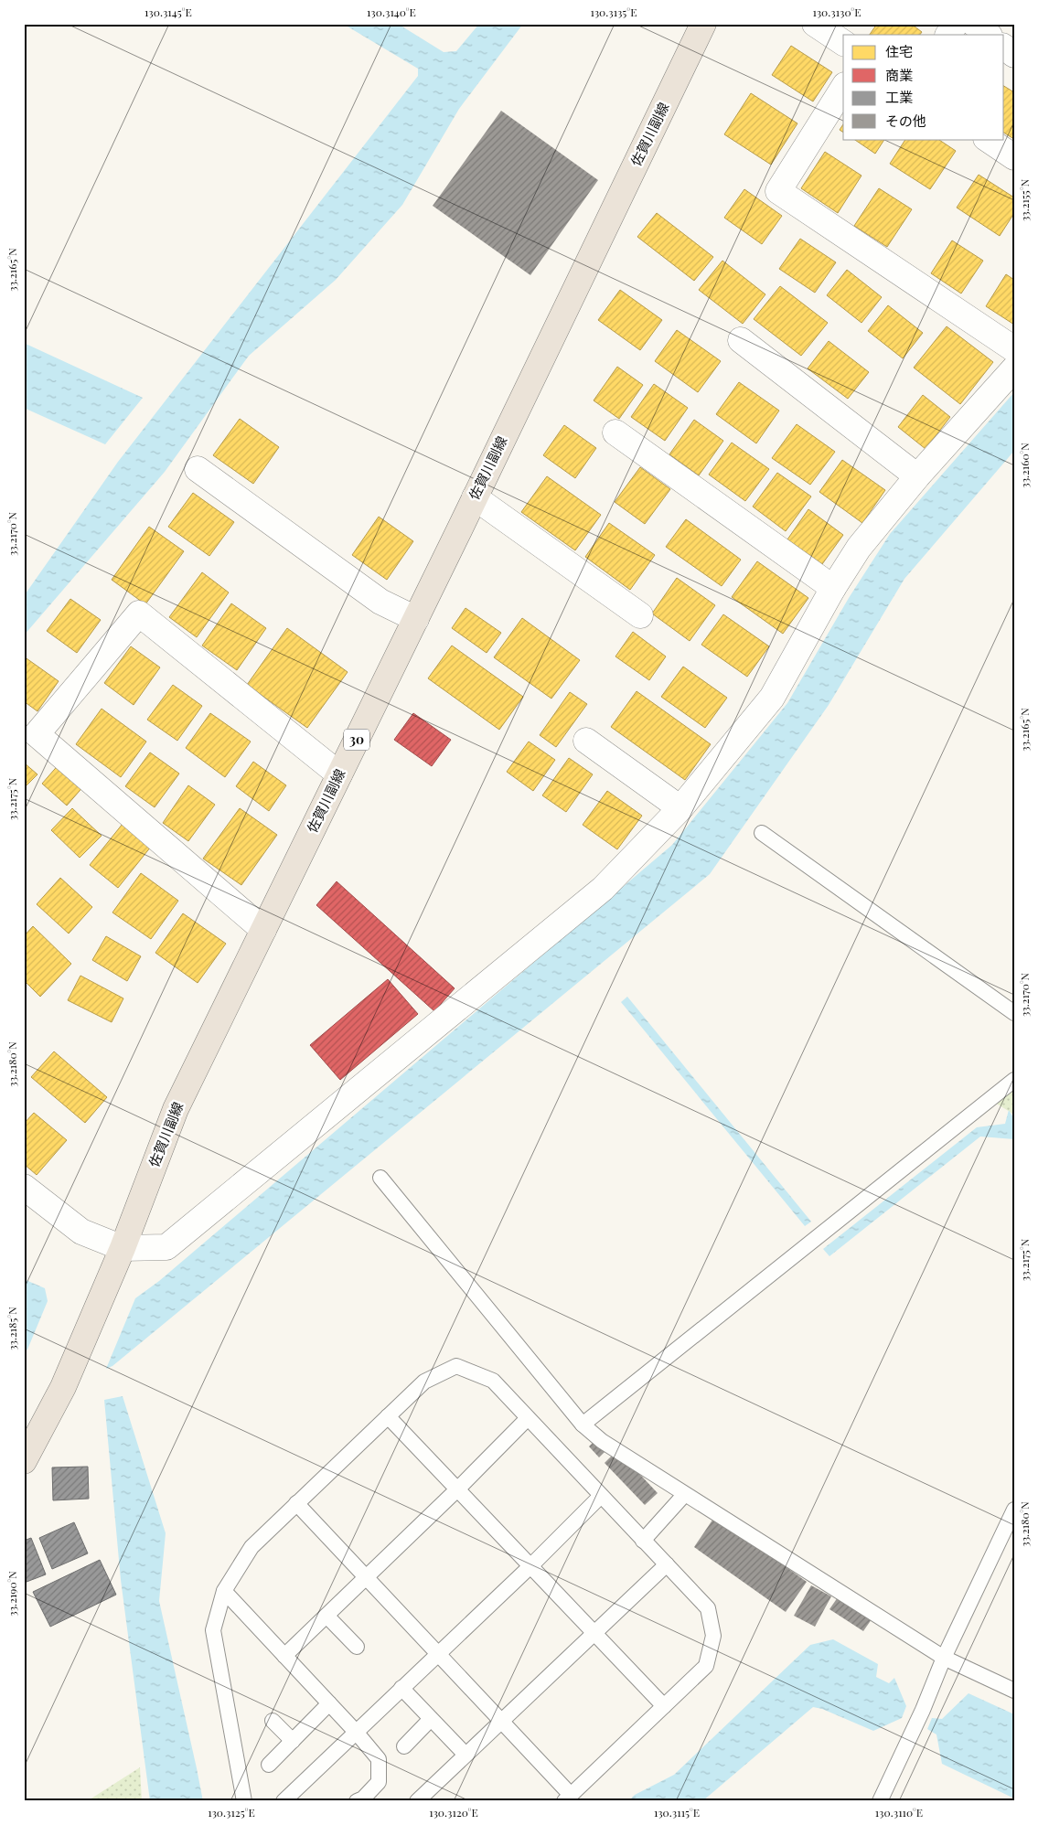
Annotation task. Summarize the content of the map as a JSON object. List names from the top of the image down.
{
  "streets": {
    "main road": ["佐賀川副線", "30"]
  },
  "legend": [
    "住宅",
    "商業",
    "工業",
    "その他"
  ],
  "coordinates": [
    "130.3145°E",
    "130.3140°E",
    "130.3135°E",
    "130.3130°E",
    "33.2155°N",
    "33.2165°N",
    "33.2160°N",
    "33.2170°N",
    "33.2175°N",
    "33.2180°N",
    "33.2185°N",
    "33.2190°N",
    "130.3125°E",
    "130.3120°E",
    "130.3115°E",
    "130.3110°E"
  ]
}
